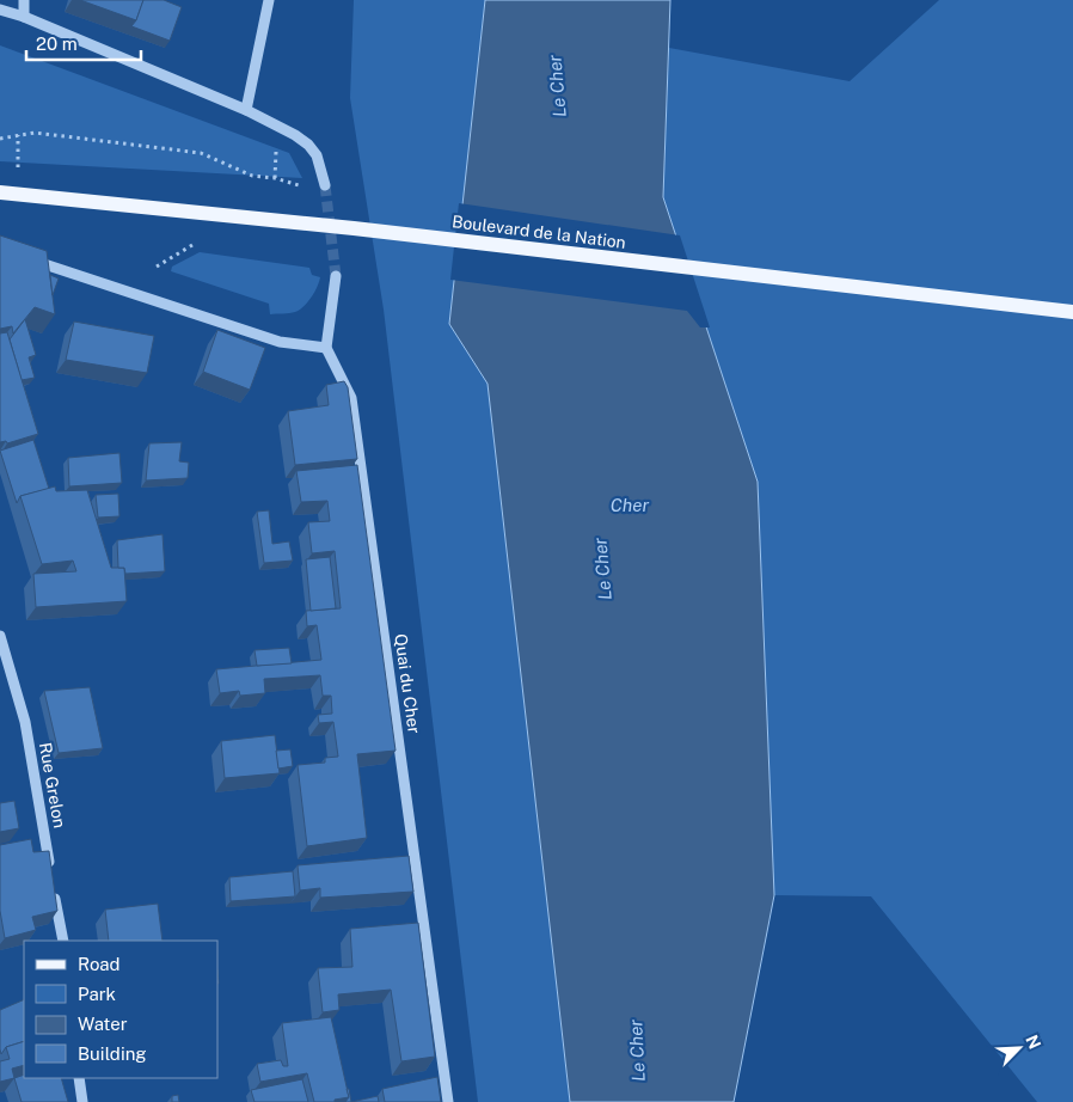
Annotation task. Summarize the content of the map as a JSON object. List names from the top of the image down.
{
  "streets": {
    "main road": ["Boulevard de la Nation"],
    "street": ["Quai du Cher", "Rue Grelon"]
  },
  "water": ["Le Cher", "Cher"],
  "legend": [
    "Road",
    "Park",
    "Water",
    "Building"
  ],
  "scale_bar": "20 m",
  "north": "top right"
}
